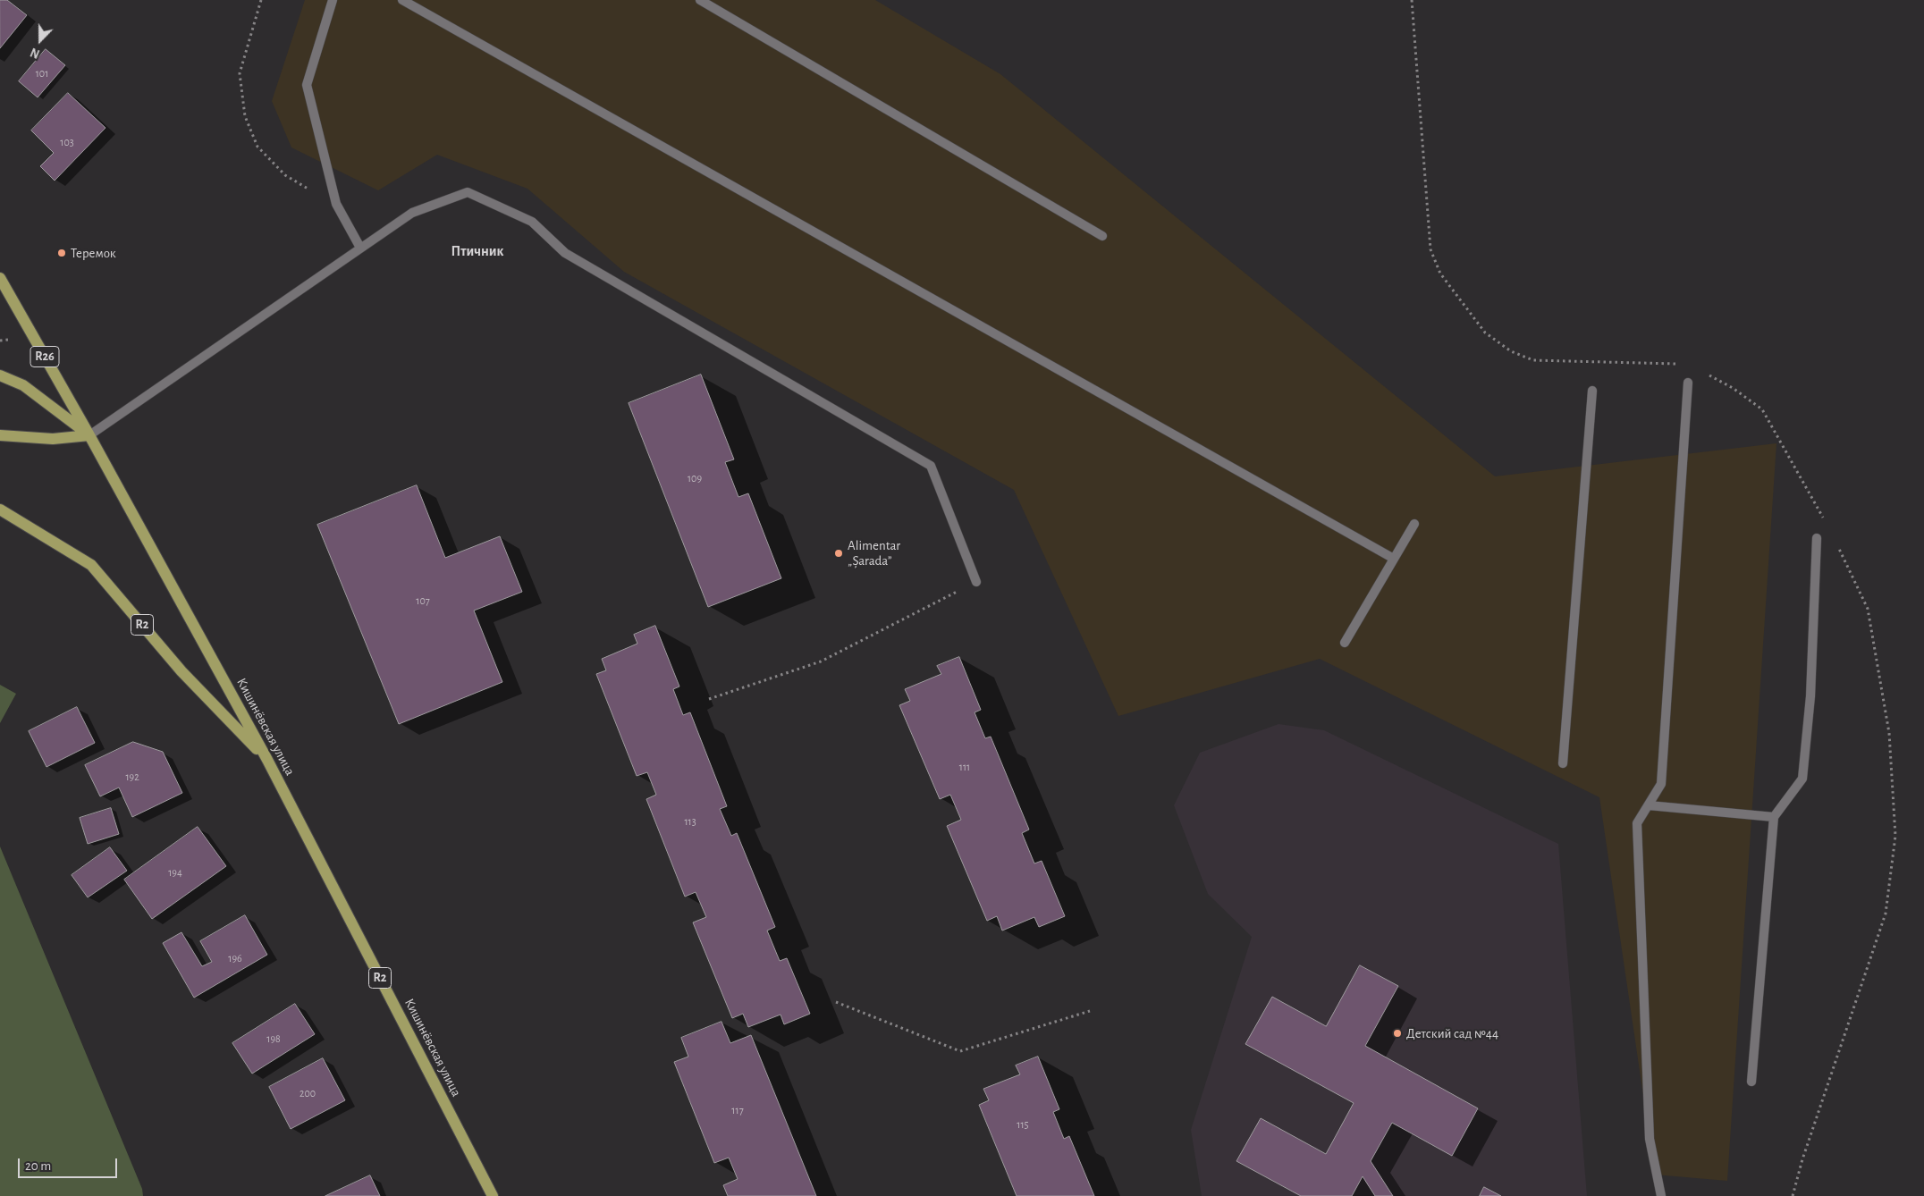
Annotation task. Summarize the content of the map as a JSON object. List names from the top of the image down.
{
  "streets": {
    "main road": ["R26", "R2", "Кишинёвская улица"]
  },
  "crossings": [
    ["R2", "Кишинёвская улица"]
  ],
  "districts": ["Птичник"],
  "places": ["Теремок", "Alimentar „Șarada”", "Детский сад №44"],
  "house_numbers": [
    "101",
    "103",
    "109",
    "107",
    "111",
    "192",
    "113",
    "194",
    "196",
    "198",
    "200",
    "117",
    "115"
  ],
  "scale_bar": "20 m",
  "north": "bottom"
}
